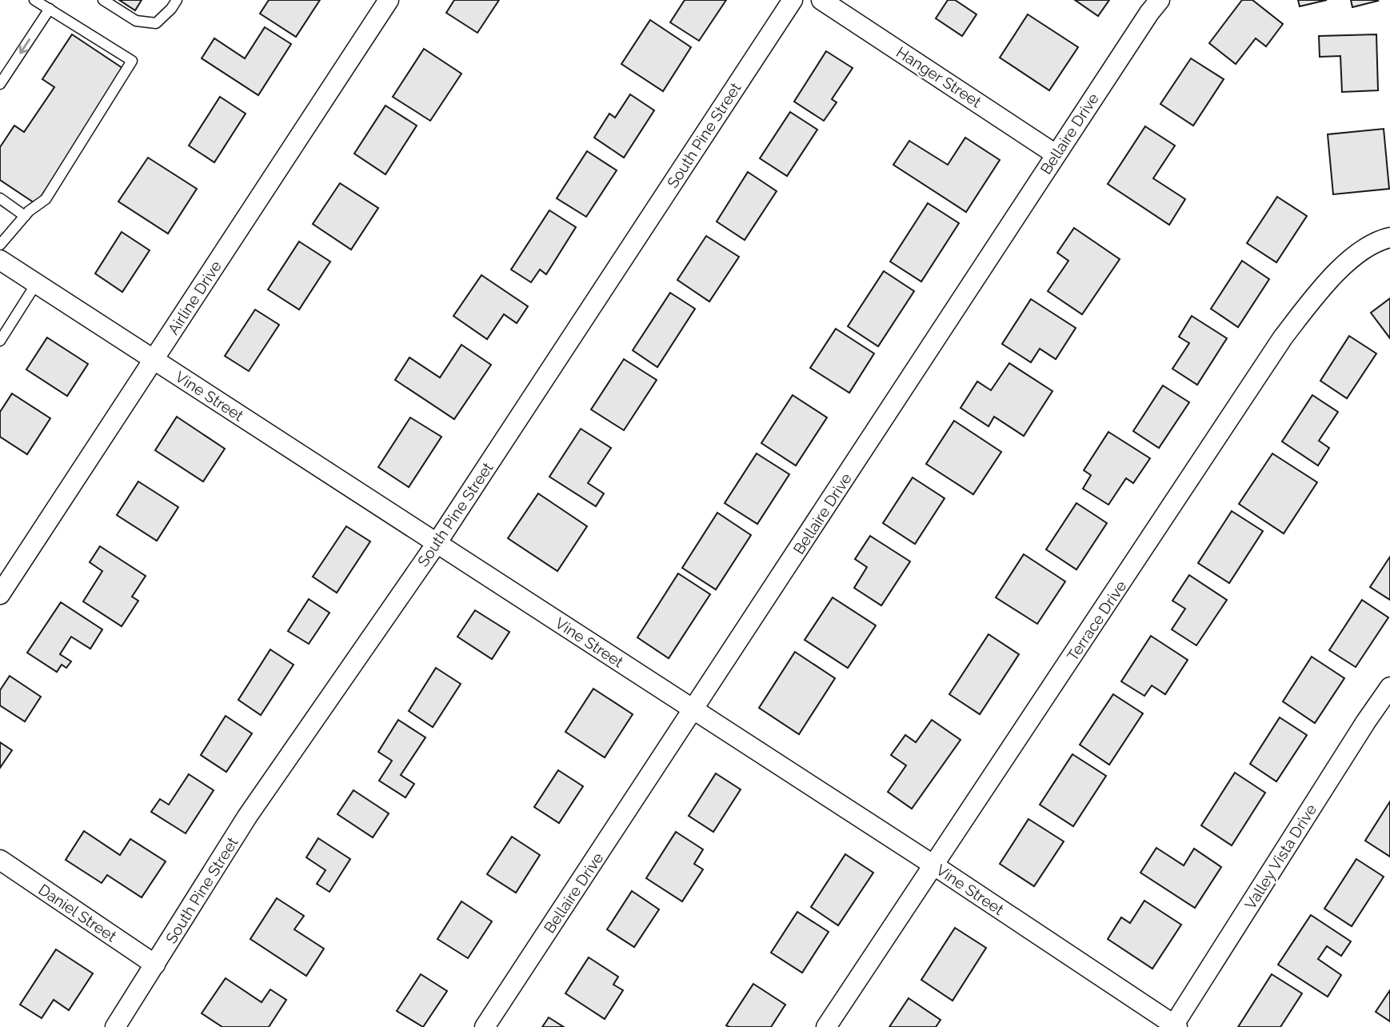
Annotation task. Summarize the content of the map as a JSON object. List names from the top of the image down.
{
  "streets": {
    "street": [
      "Hanger Street",
      "Bellaire Drive",
      "South Pine Street",
      "Airline Drive",
      "Vine Street",
      "Terrace Drive",
      "Valley Vista Drive",
      "Daniel Street"
    ]
  },
  "crossings": [
    ["Hanger Street", "Bellaire Drive"],
    ["Bellaire Drive", "Vine Street"],
    ["South Pine Street", "Vine Street"],
    ["South Pine Street", "Daniel Street"],
    ["Airline Drive", "Vine Street"],
    ["Vine Street", "Terrace Drive"],
    ["Vine Street", "Valley Vista Drive"]
  ]
}
